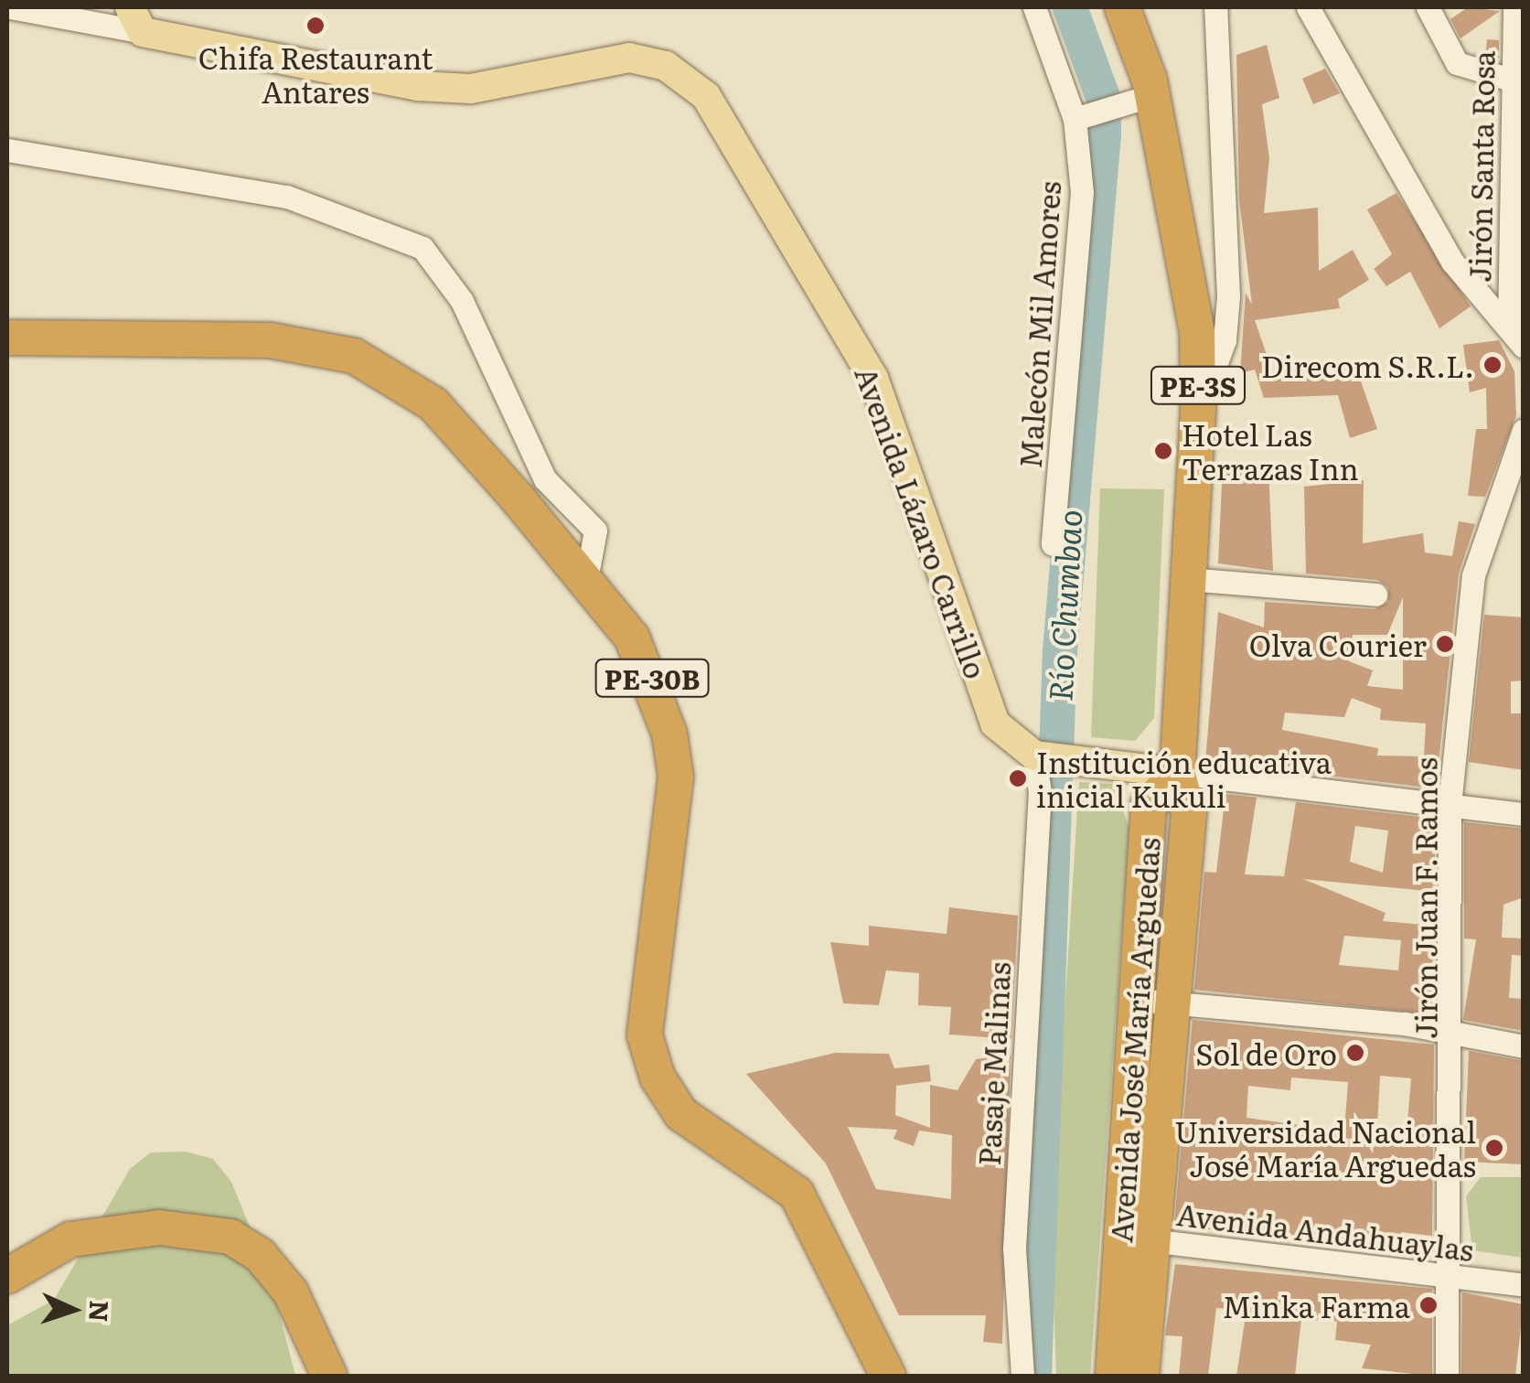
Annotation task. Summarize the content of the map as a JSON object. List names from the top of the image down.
{
  "streets": {
    "highway": ["PE-3S", "PE-30B", "Avenida José María Arguedas"],
    "main road": ["Avenida Lázaro Carrillo"],
    "street": [
      "Jirón Santa Rosa",
      "Malecón Mil Amores",
      "Jirón Juan F. Ramos",
      "Pasaje Malinas",
      "Avenida Andahuaylas"
    ]
  },
  "crossings": [
    ["PE-3S", "Avenida José María Arguedas"],
    ["Avenida Lázaro Carrillo", "Pasaje Malinas"],
    ["Jirón Juan F. Ramos", "Avenida Andahuaylas"],
    ["Avenida José María Arguedas", "Avenida Andahuaylas"]
  ],
  "water": ["Río Chumbao"],
  "places": [
    "Chifa Restaurant Antares",
    "Direcom S.R.L.",
    "Hotel Las Terrazas Inn",
    "Olva Courier",
    "Institución educativa inicial Kukuli",
    "Sol de Oro",
    "Universidad Nacional José María Arguedas",
    "Minka Farma"
  ],
  "north": "right"
}
